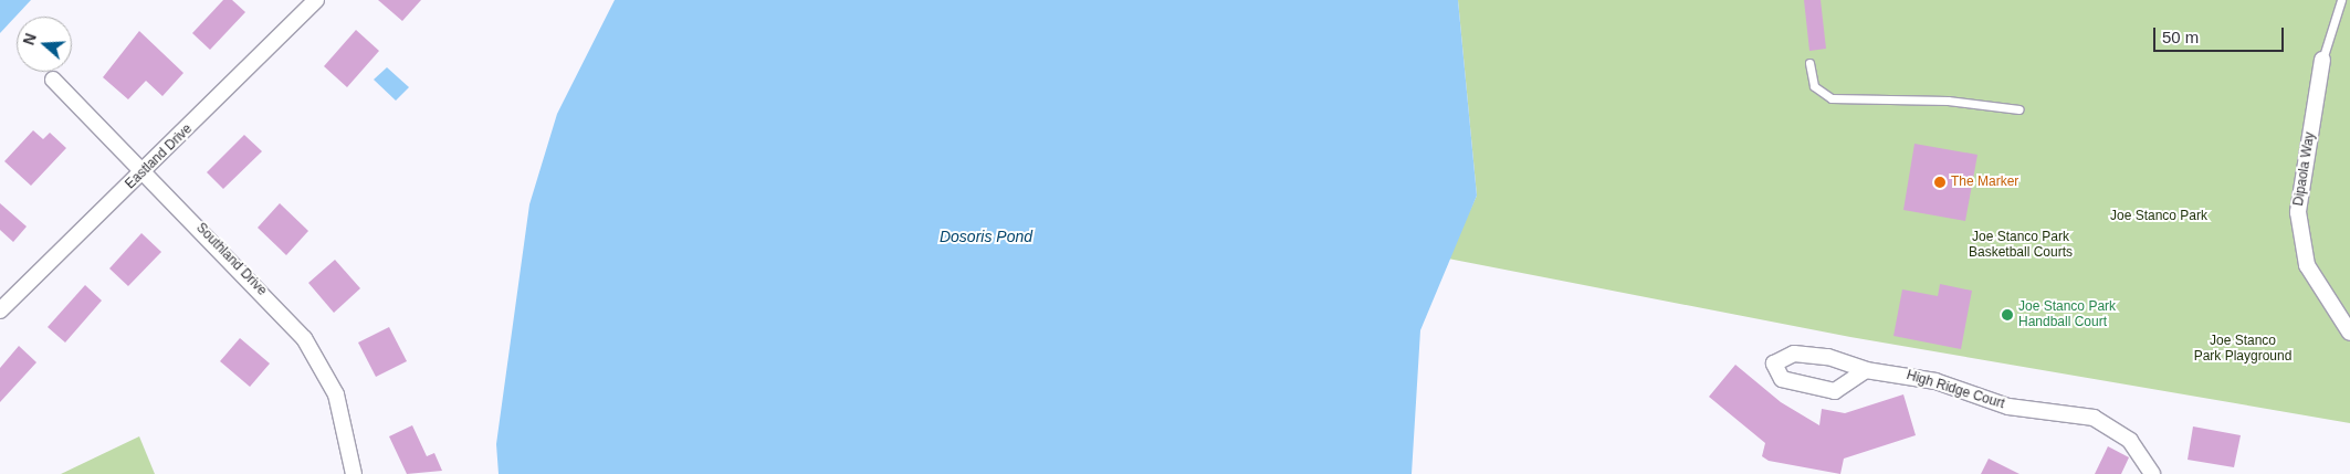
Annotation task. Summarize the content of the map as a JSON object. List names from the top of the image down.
{
  "streets": {
    "street": [
      "Eastland Drive",
      "Dipaola Way",
      "Southland Drive",
      "High Ridge Court"
    ]
  },
  "crossings": [
    ["Eastland Drive", "Southland Drive"]
  ],
  "water": ["Dosoris Pond"],
  "parks": ["Joe Stanco Park", "Joe Stanco Park Basketball Courts", "Joe Stanco Park Playground"],
  "places": ["The Marker", "Joe Stanco Park Handball Court"],
  "scale_bar": "50 m",
  "north": "left"
}
